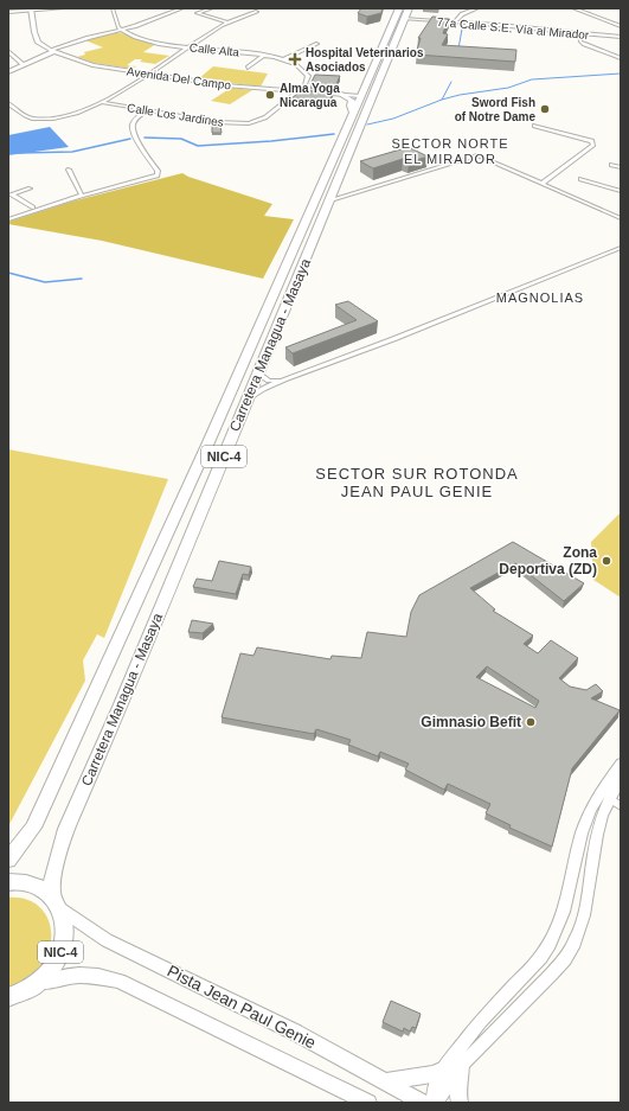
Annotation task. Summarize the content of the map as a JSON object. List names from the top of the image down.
{
  "streets": {
    "highway": ["Carretera Managua - Masaya", "NIC-4"],
    "main road": ["Pista Jean Paul Genie"],
    "street": [
      "77a Calle S.E. Vía al Mirador",
      "Calle Alta",
      "Avenida Del Campo",
      "Calle Los Jardines"
    ]
  },
  "crossings": [
    ["77a Calle S.E. Vía al Mirador", "Carretera Managua - Masaya"],
    ["Calle Alta", "Avenida Del Campo"],
    ["Calle Alta", "Calle Los Jardines"],
    ["Avenida Del Campo", "Calle Los Jardines"],
    ["Avenida Del Campo", "Carretera Managua - Masaya"],
    ["Carretera Managua - Masaya", "NIC-4"],
    ["Carretera Managua - Masaya", "Pista Jean Paul Genie"],
    ["NIC-4", "Pista Jean Paul Genie"]
  ],
  "districts": ["SECTOR NORTE EL MIRADOR", "MAGNOLIAS", "SECTOR SUR ROTONDA JEAN PAUL GENIE"],
  "places": {
    "health": ["Hospital Veterinarios Asociados"],
    "other": [
      "Alma Yoga Nicaragua",
      "Sword Fish of Notre Dame",
      "Zona Deportiva (ZD)",
      "Gimnasio Befit"
    ]
  }
}
